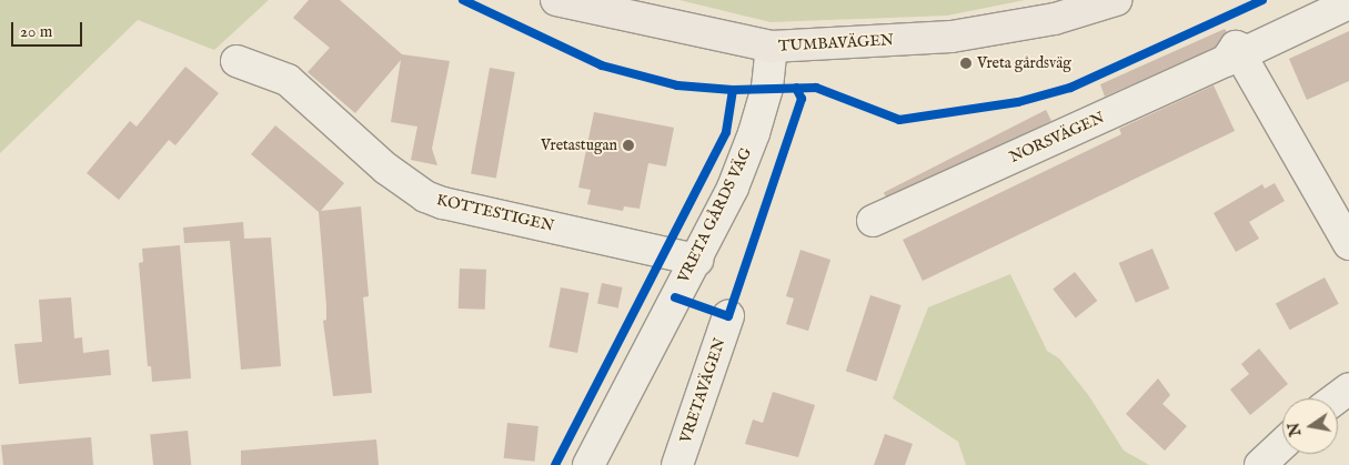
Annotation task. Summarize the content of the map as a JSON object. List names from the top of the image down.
{
  "streets": {
    "main road": ["TUMBAVÄGEN"],
    "street": [
      "NORSVÄGEN",
      "KOTTESTIGEN",
      "VRETA GÅRDS VÄG",
      "VRETAVÄGEN"
    ]
  },
  "crossings": [
    ["TUMBAVÄGEN", "VRETA GÅRDS VÄG"],
    ["KOTTESTIGEN", "VRETA GÅRDS VÄG"]
  ],
  "places": ["Vreta gårdsväg", "Vretastugan"],
  "scale_bar": "20 m",
  "north": "left"
}
